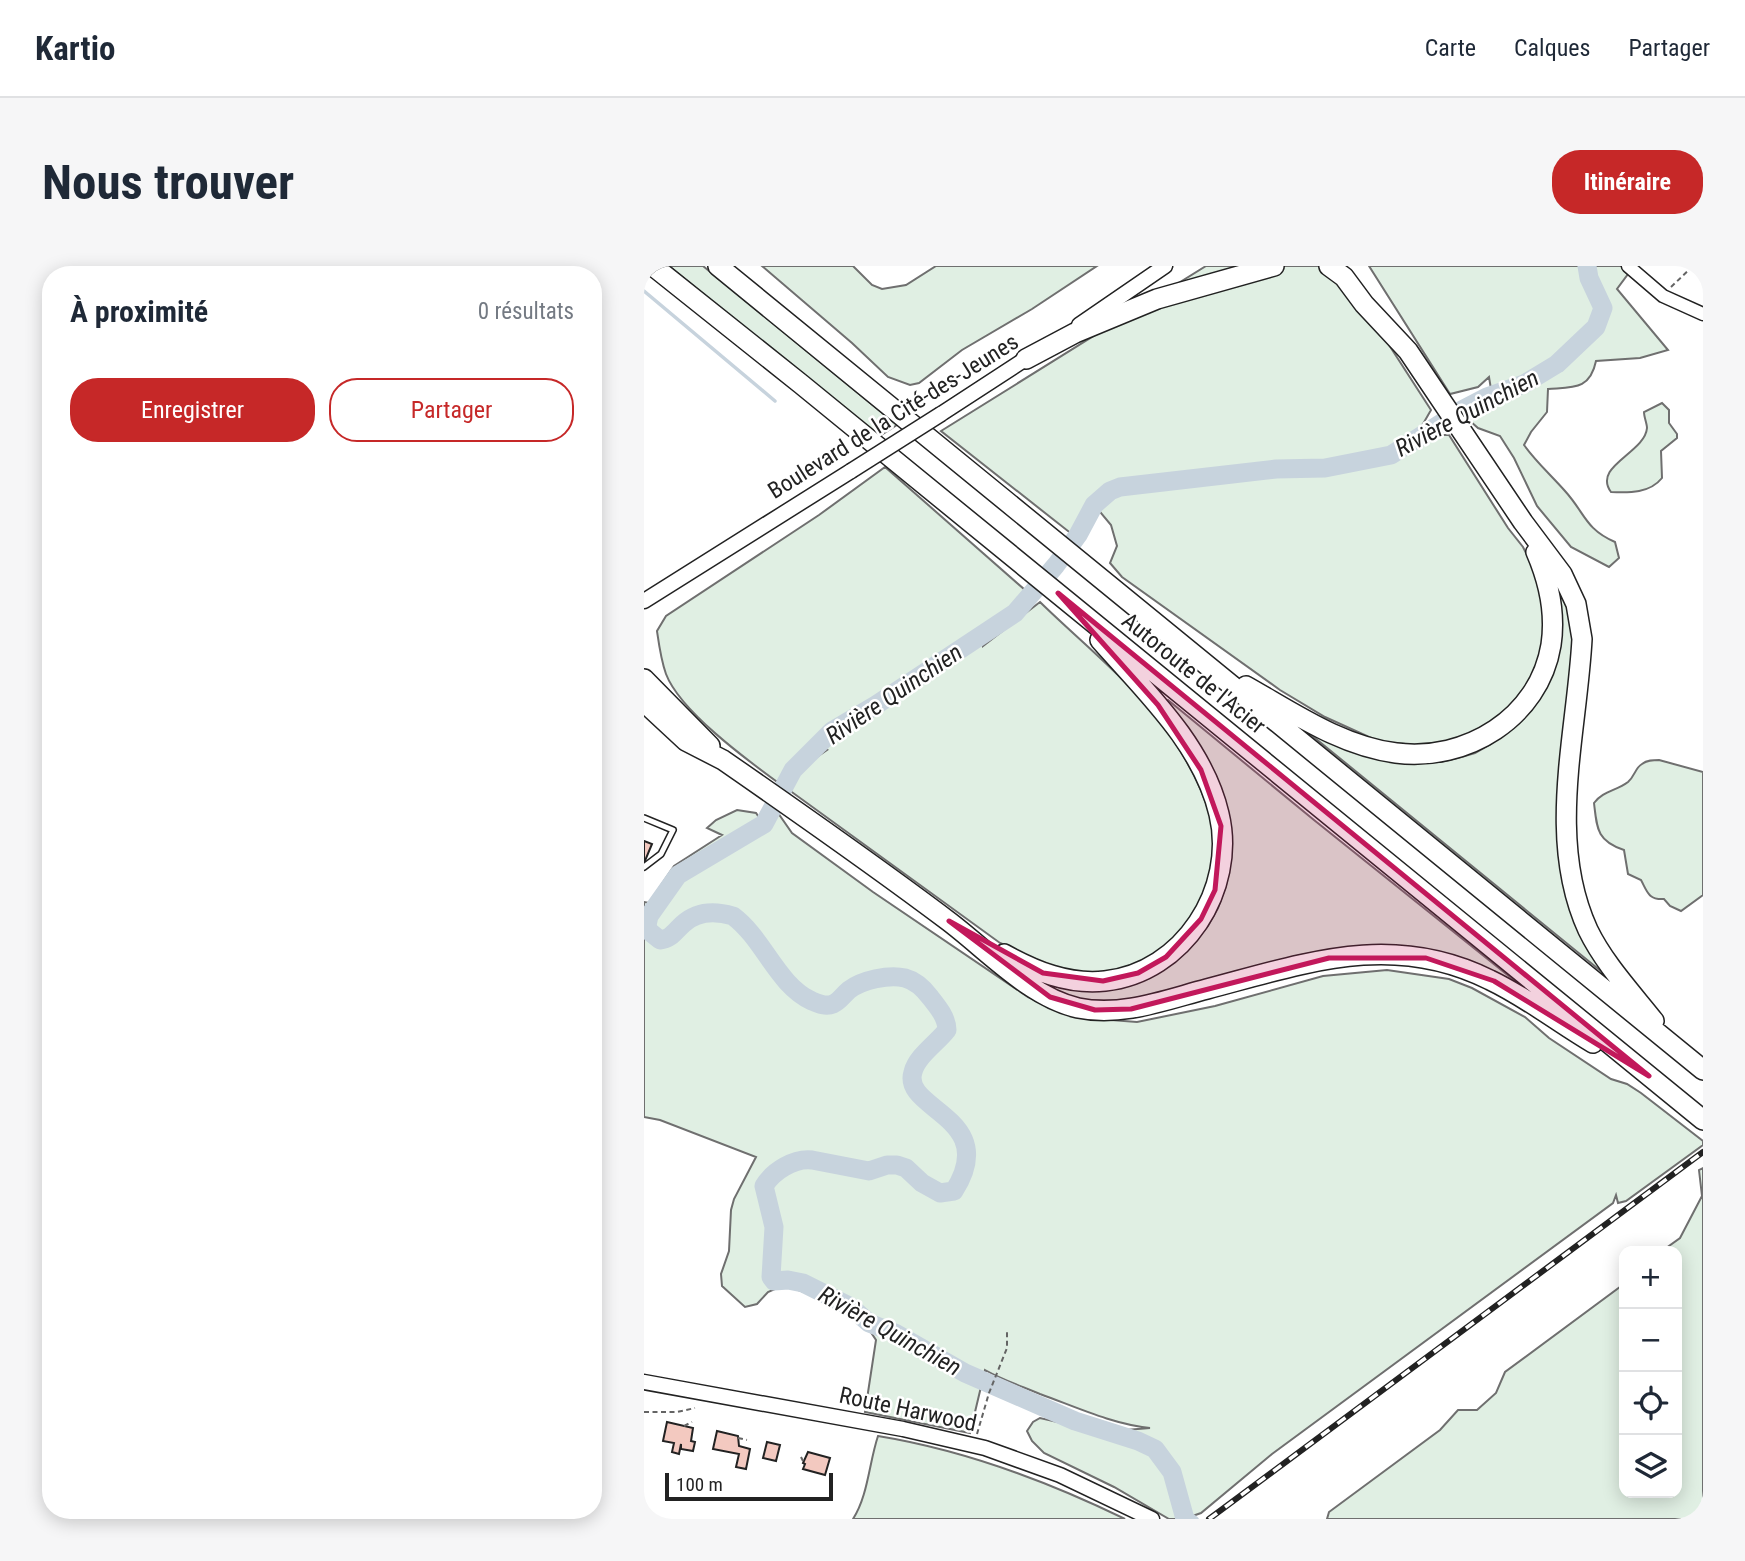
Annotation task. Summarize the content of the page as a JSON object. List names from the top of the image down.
{
  "streets": {
    "highway": ["Autoroute de l'Acier"],
    "main road": ["Boulevard de la Cité-des-Jeunes", "Route Harwood"]
  },
  "water": ["Rivière Quinchien"],
  "scale_bar": "100 m",
  "page": {
    "header": "Kartio",
    "nav": ["Carte", "Calques", "Partager"],
    "buttons": [
      "Itinéraire",
      ["Enregistrer", "Partager"]
    ],
    "title": "Nous trouver",
    "heading": ["À proximité", "0 résultats"],
    "map_buttons": ["+", "−"],
    "scale": "100 m"
  }
}
